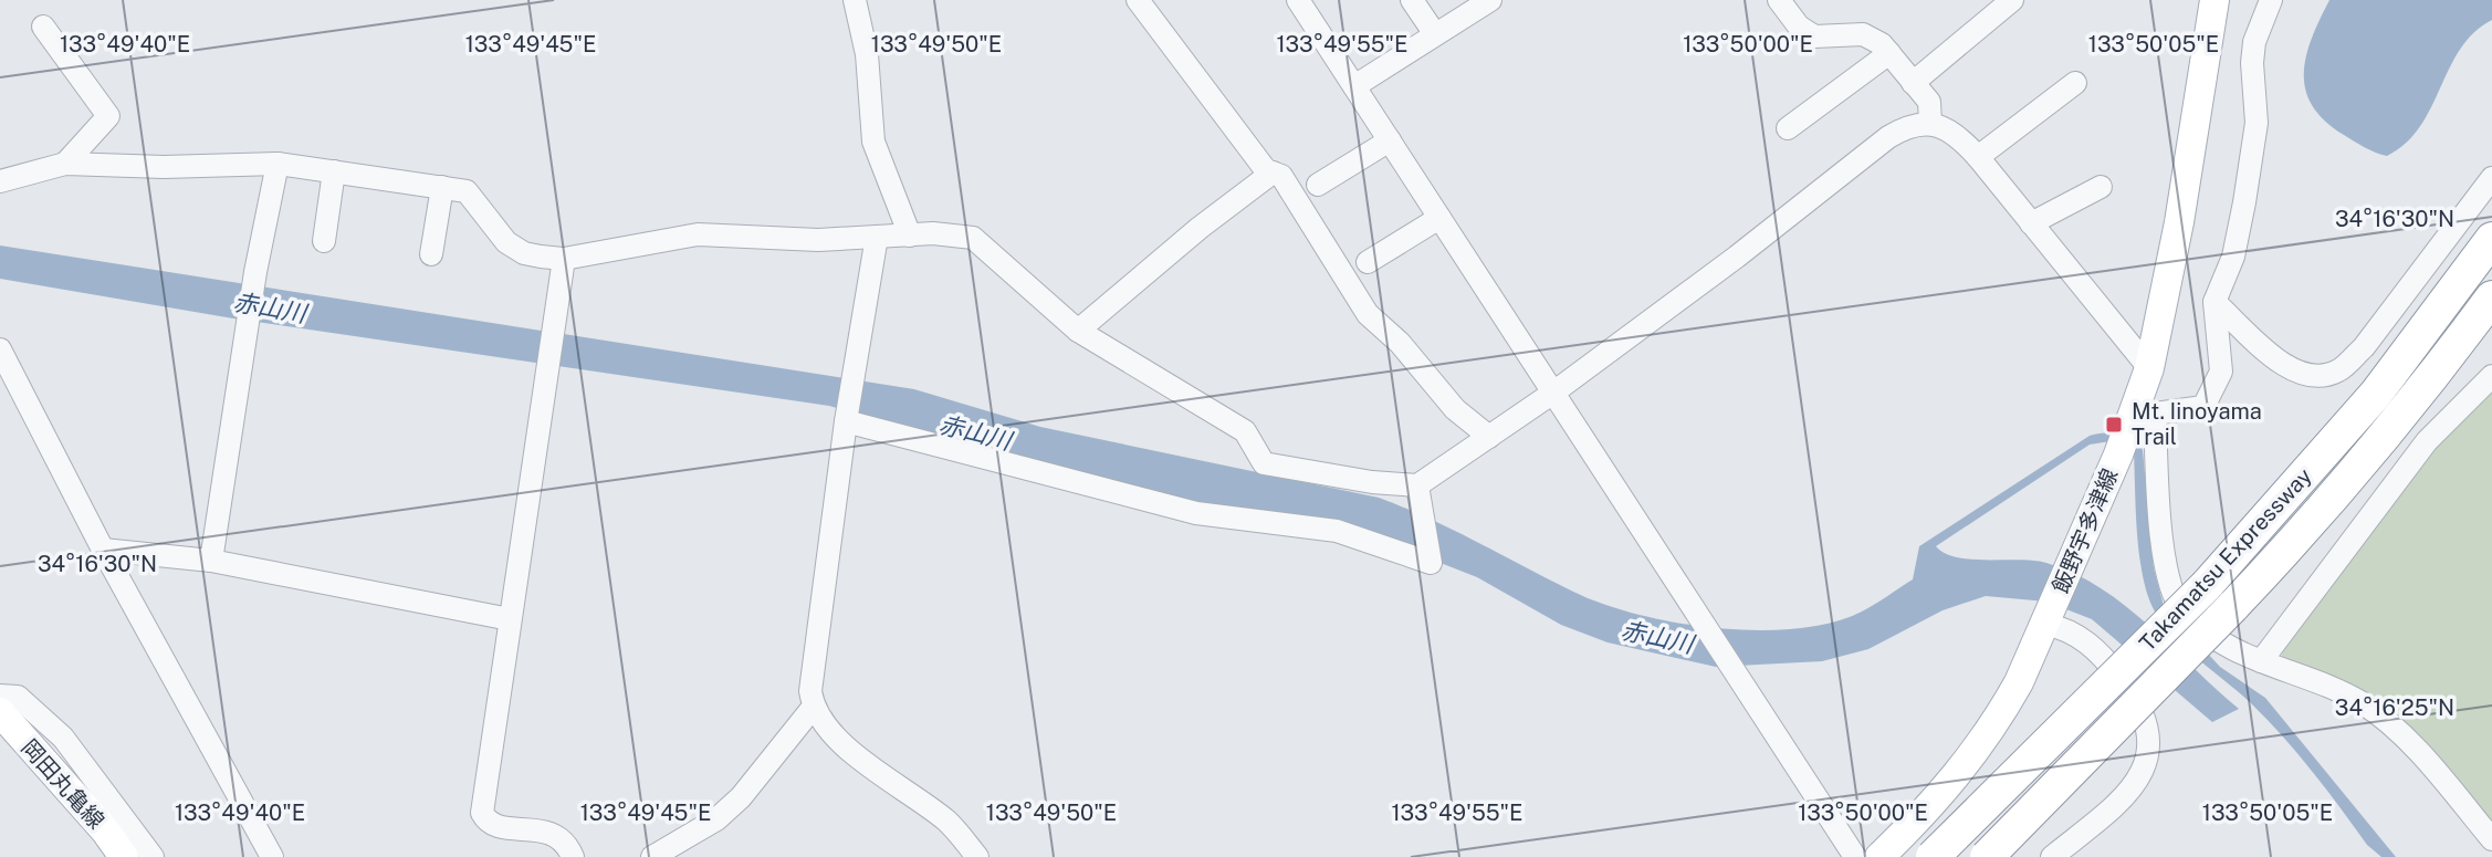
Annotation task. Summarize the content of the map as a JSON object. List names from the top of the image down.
{
  "streets": {
    "highway": ["Takamatsu Expressway"],
    "main road": ["飯野宇多津線", "岡田丸亀線"]
  },
  "water": ["赤山川"],
  "places": {
    "transit": ["Mt. Iinoyama Trail"]
  },
  "coordinates": [
    "133°49'40\"E",
    "133°49'45\"E",
    "133°49'50\"E",
    "133°49'55\"E",
    "133°50'00\"E",
    "133°50'05\"E",
    "34°16'30\"N",
    "34°16'25\"N"
  ]
}
